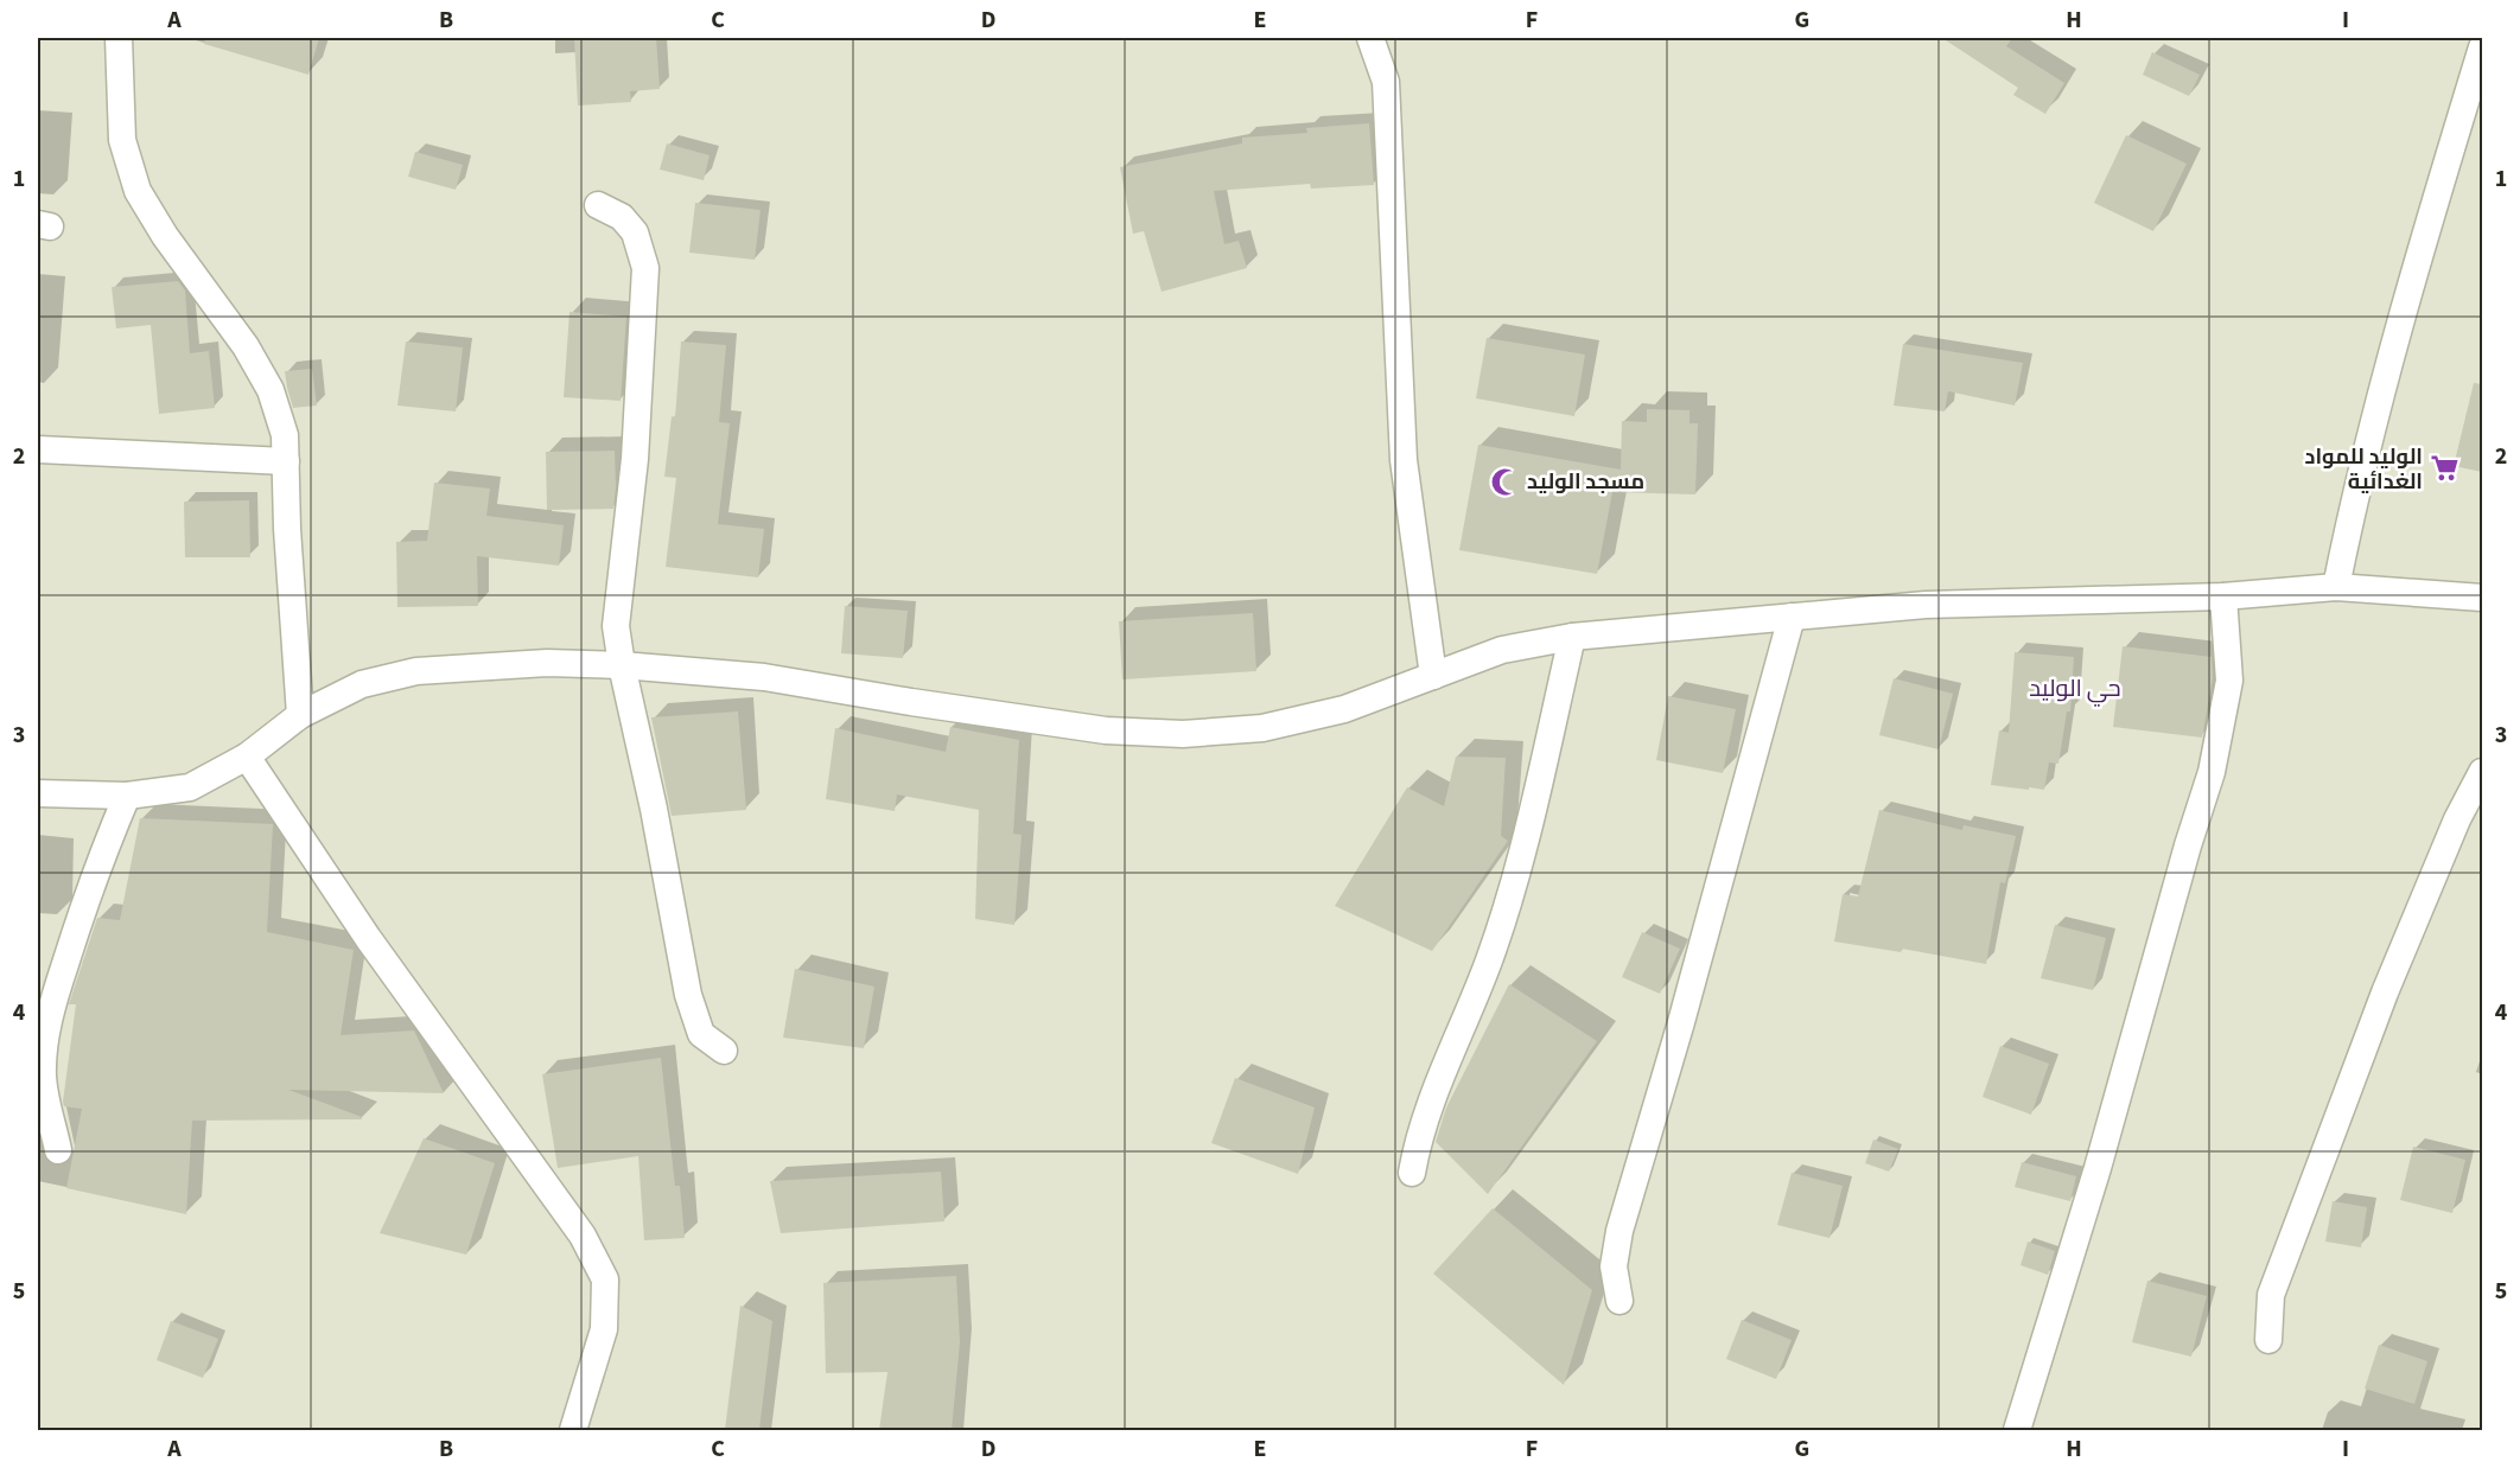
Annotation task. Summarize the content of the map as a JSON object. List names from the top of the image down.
{
  "districts": ["حي الوليد"],
  "places": {
    "supermarket": ["الوليد للمواد الغدائية"],
    "mosque": ["مسجد الوليد"]
  },
  "grid": {
    "columns": [
      "A",
      "B",
      "C",
      "D",
      "E",
      "F",
      "G",
      "H",
      "I"
    ],
    "rows": [
      "1",
      "2",
      "3",
      "4",
      "5"
    ]
  }
}
